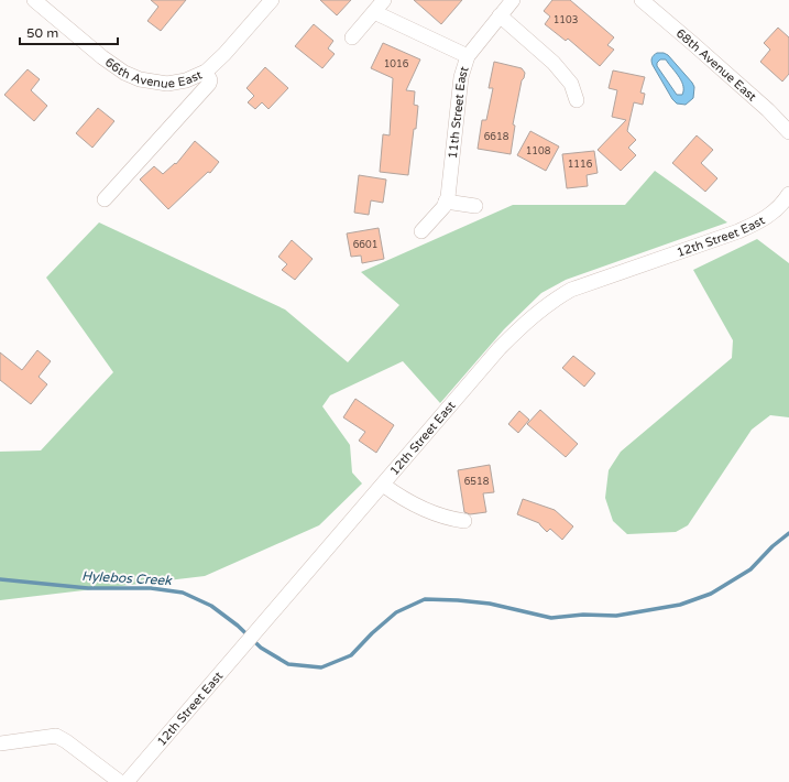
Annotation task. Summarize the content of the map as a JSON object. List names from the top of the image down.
{
  "streets": {
    "street": [
      "66th Avenue East",
      "68th Avenue East",
      "11th Street East",
      "12th Street East"
    ]
  },
  "water": ["Hylebos Creek"],
  "house_numbers": [
    "1103",
    "1016",
    "6618",
    "1108",
    "1116",
    "6601",
    "6518"
  ],
  "scale_bar": "50 m"
}
